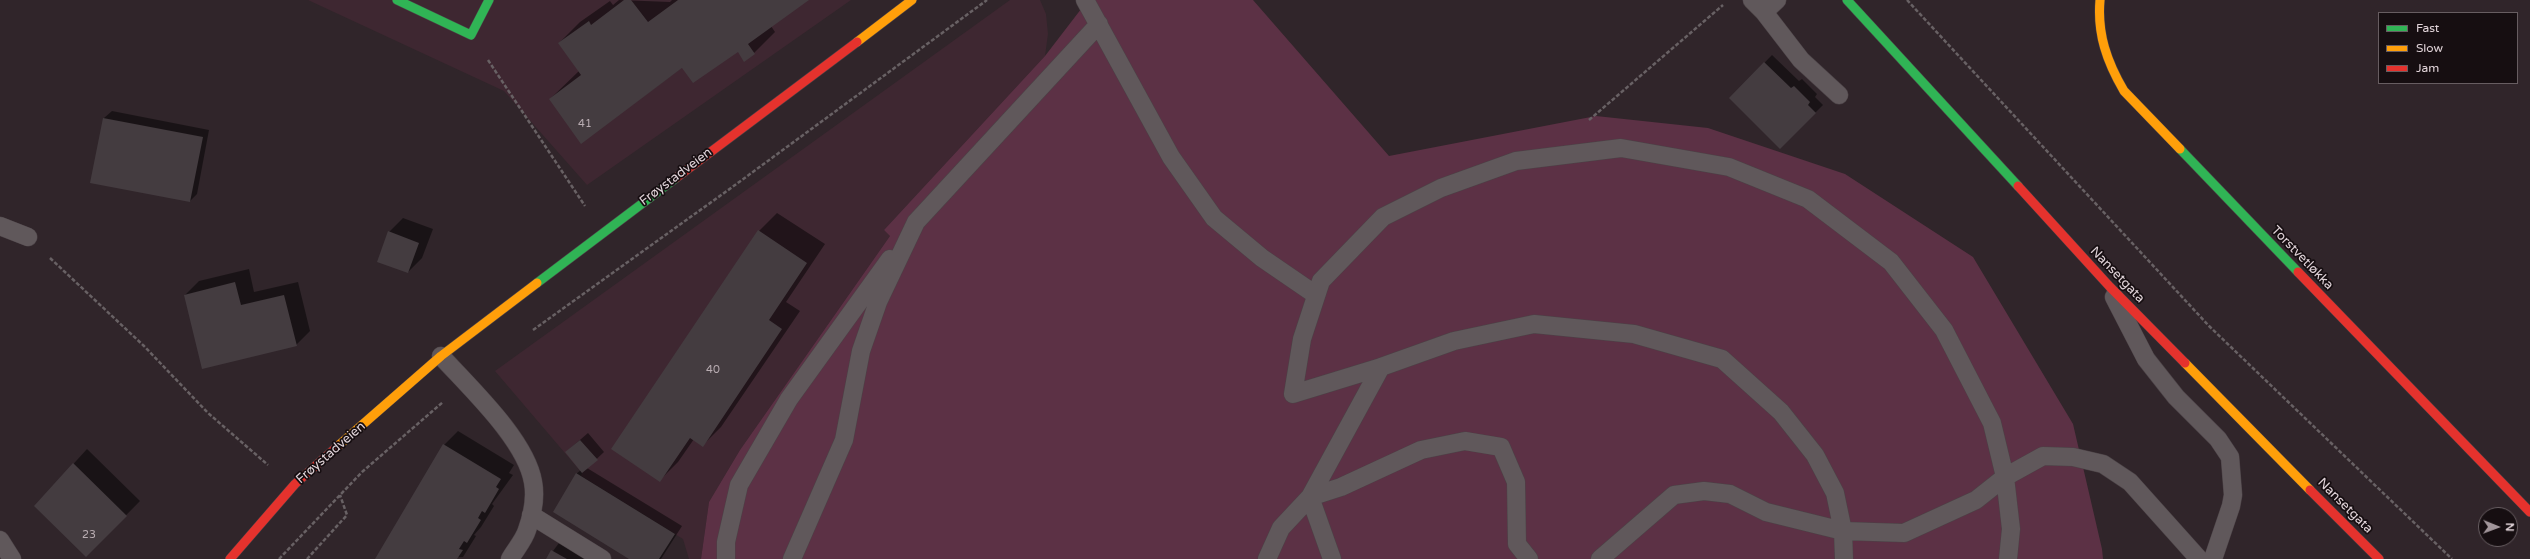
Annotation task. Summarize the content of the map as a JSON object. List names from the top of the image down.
{
  "streets": {
    "street": ["Frøystadveien", "Torstvetløkka", "Nansetgata"]
  },
  "house_numbers": ["41", "40", "23"],
  "legend": ["Fast", "Slow", "Jam"],
  "north": "right"
}
